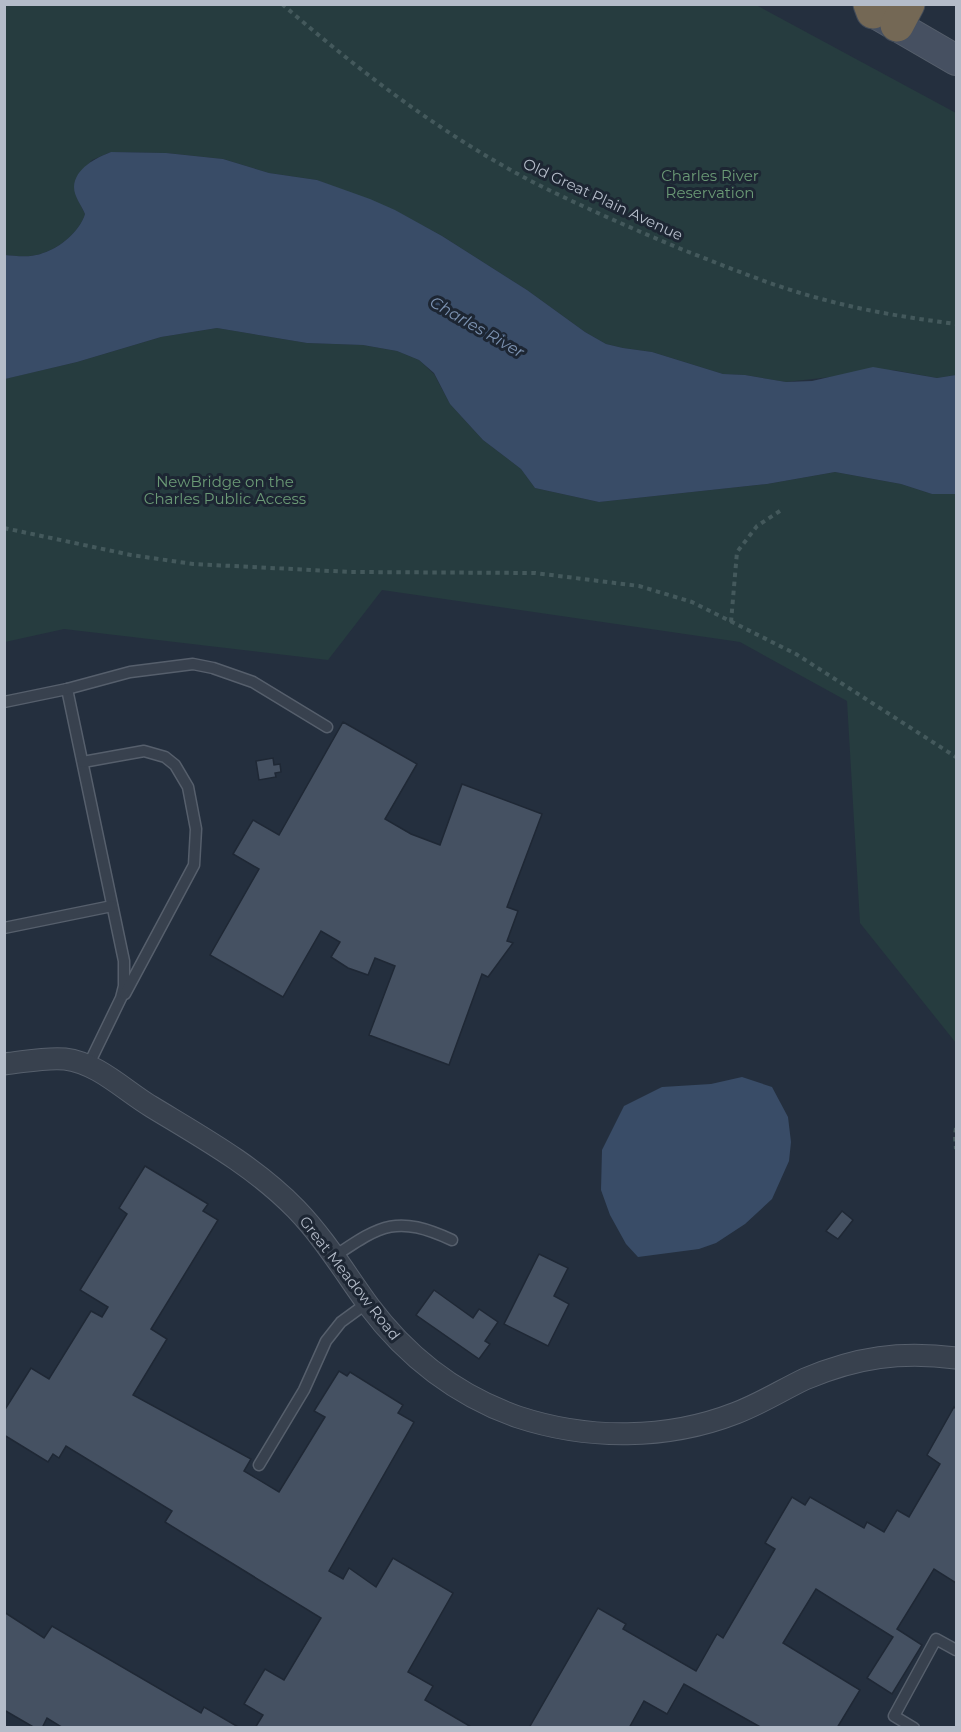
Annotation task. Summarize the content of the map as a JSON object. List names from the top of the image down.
{
  "streets": {
    "street": ["Great Meadow Road"],
    "path": ["Old Great Plain Avenue"]
  },
  "water": ["Charles River"],
  "parks": ["Charles River Reservation", "NewBridge on the Charles Public Access"]
}
